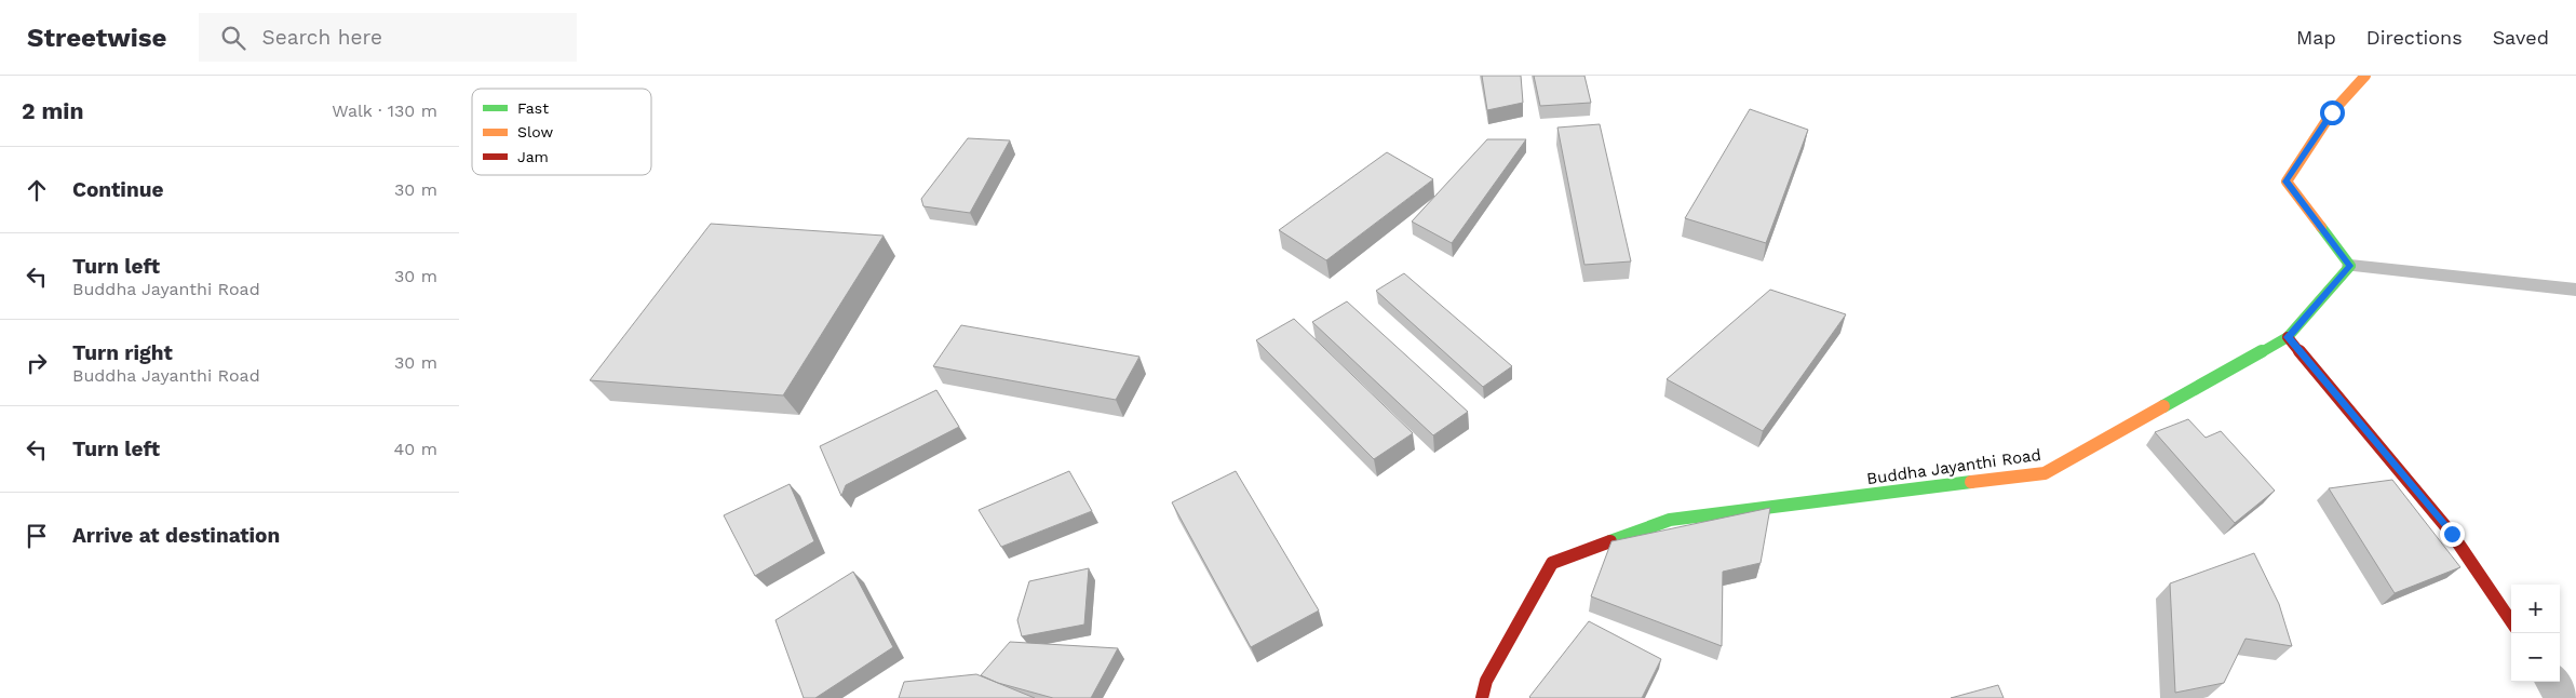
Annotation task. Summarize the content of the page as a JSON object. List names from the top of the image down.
{
  "streets": {
    "street": ["Buddha Jayanthi Road"]
  },
  "legend": ["Fast", "Slow", "Jam"],
  "page": {
    "header": "Streetwise",
    "search": "Search here",
    "nav": ["Map", "Directions", "Saved"],
    "heading": ["2 min", "Walk · 130 m"],
    "list": [
      ["Continue", "30 m"],
      ["Turn left", "Buddha Jayanthi Road", "30 m"],
      ["Turn right", "Buddha Jayanthi Road", "30 m"],
      ["Turn left", "40 m"],
      "Arrive at destination"
    ],
    "map_buttons": ["+", "−"]
  }
}
